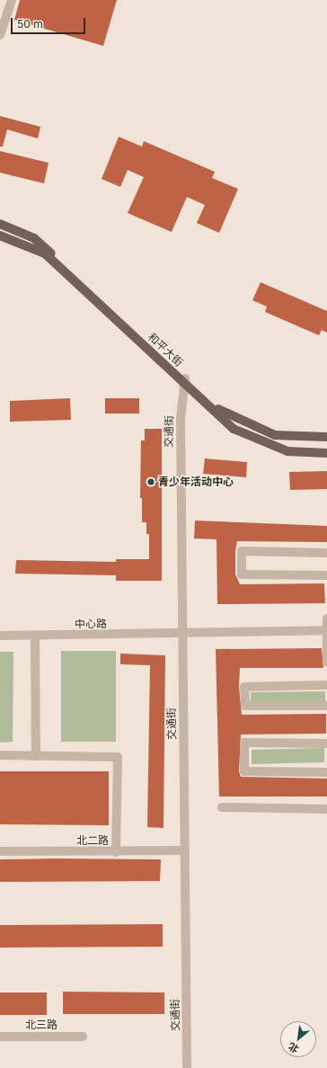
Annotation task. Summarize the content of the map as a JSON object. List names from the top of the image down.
{
  "streets": {
    "main road": ["和平大街"],
    "street": [
      "交通街",
      "中心路",
      "北二路",
      "北三路"
    ]
  },
  "crossings": [
    ["和平大街", "交通街"],
    ["交通街", "中心路"],
    ["交通街", "北二路"]
  ],
  "places": ["青少年活动中心"],
  "scale_bar": "50 m",
  "north": "bottom left"
}
